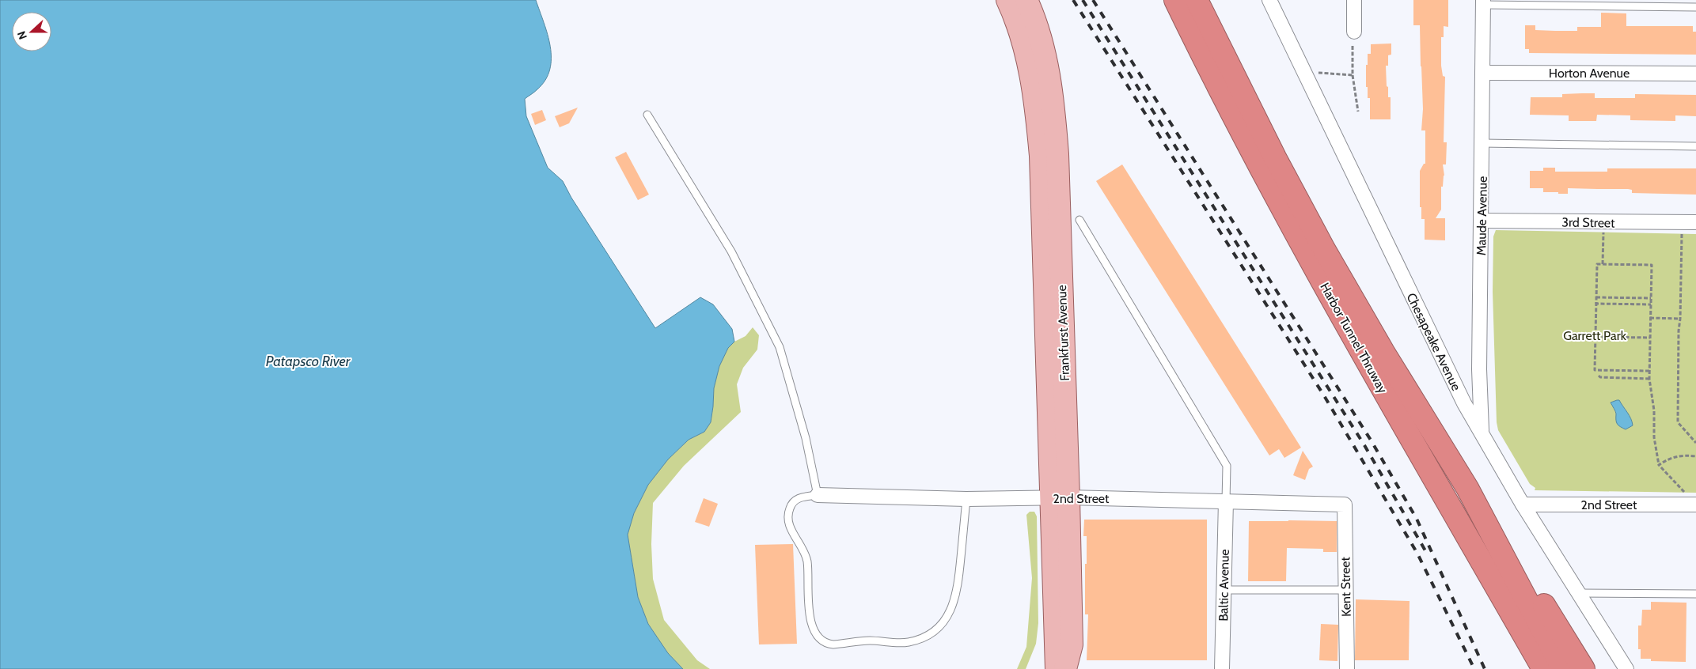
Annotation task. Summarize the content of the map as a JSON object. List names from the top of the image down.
{
  "streets": {
    "highway": ["Harbor Tunnel Thruway"],
    "main road": ["Frankfurst Avenue"],
    "street": [
      "Horton Avenue",
      "Maude Avenue",
      "3rd Street",
      "Chesapeake Avenue",
      "2nd Street",
      "Baltic Avenue",
      "Kent Street"
    ]
  },
  "crossings": [
    ["Horton Avenue", "Maude Avenue"],
    ["Maude Avenue", "3rd Street"],
    ["Maude Avenue", "Chesapeake Avenue"],
    ["Frankfurst Avenue", "2nd Street"],
    ["Chesapeake Avenue", "2nd Street"],
    ["2nd Street", "Baltic Avenue"],
    ["2nd Street", "Kent Street"]
  ],
  "water": ["Patapsco River"],
  "parks": ["Garrett Park"],
  "north": "left"
}
